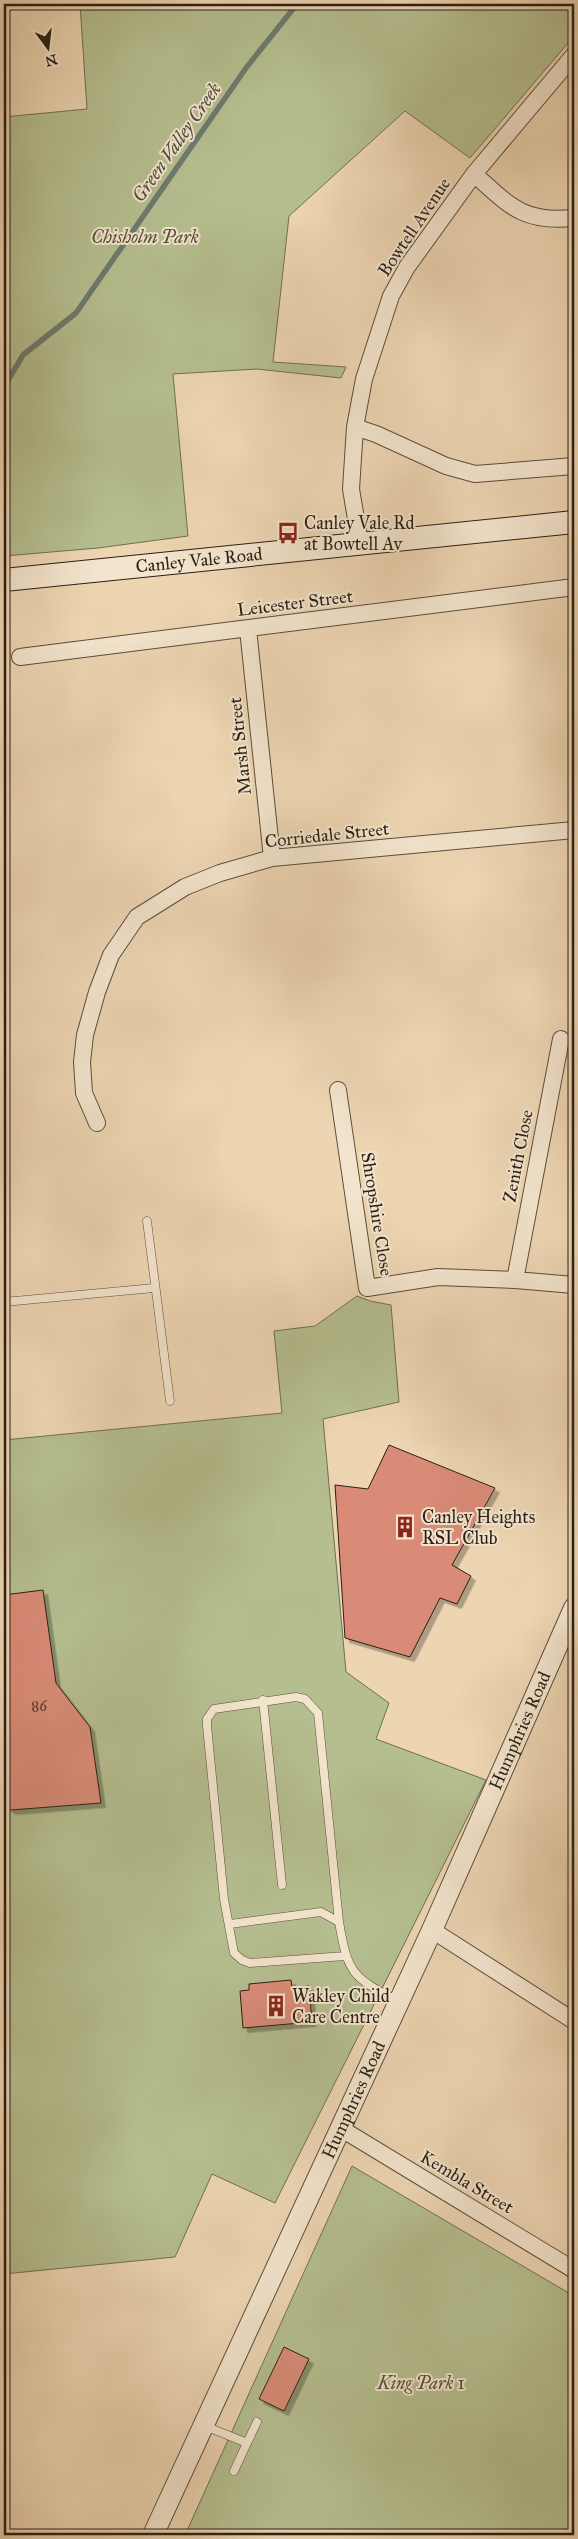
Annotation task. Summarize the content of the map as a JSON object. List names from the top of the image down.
{
  "streets": {
    "main road": ["Canley Vale Road"],
    "street": [
      "Bowtell Avenue",
      "Leicester Street",
      "Marsh Street",
      "Corriedale Street",
      "Zenith Close",
      "Shropshire Close",
      "Humphries Road",
      "Kembla Street"
    ]
  },
  "crossings": [
    ["Bowtell Avenue", "Canley Vale Road"],
    ["Leicester Street", "Marsh Street"],
    ["Marsh Street", "Corriedale Street"],
    ["Zenith Close", "Shropshire Close"],
    ["Humphries Road", "Kembla Street"]
  ],
  "water": ["Green Valley Creek"],
  "parks": ["Chisholm Park", "King Park 1"],
  "places": {
    "bus stop": ["Canley Vale Rd at Bowtell Av"],
    "building": ["Canley Heights RSL Club", "Wakley Child Care Centre"]
  },
  "house_numbers": ["86"],
  "north": "bottom"
}
